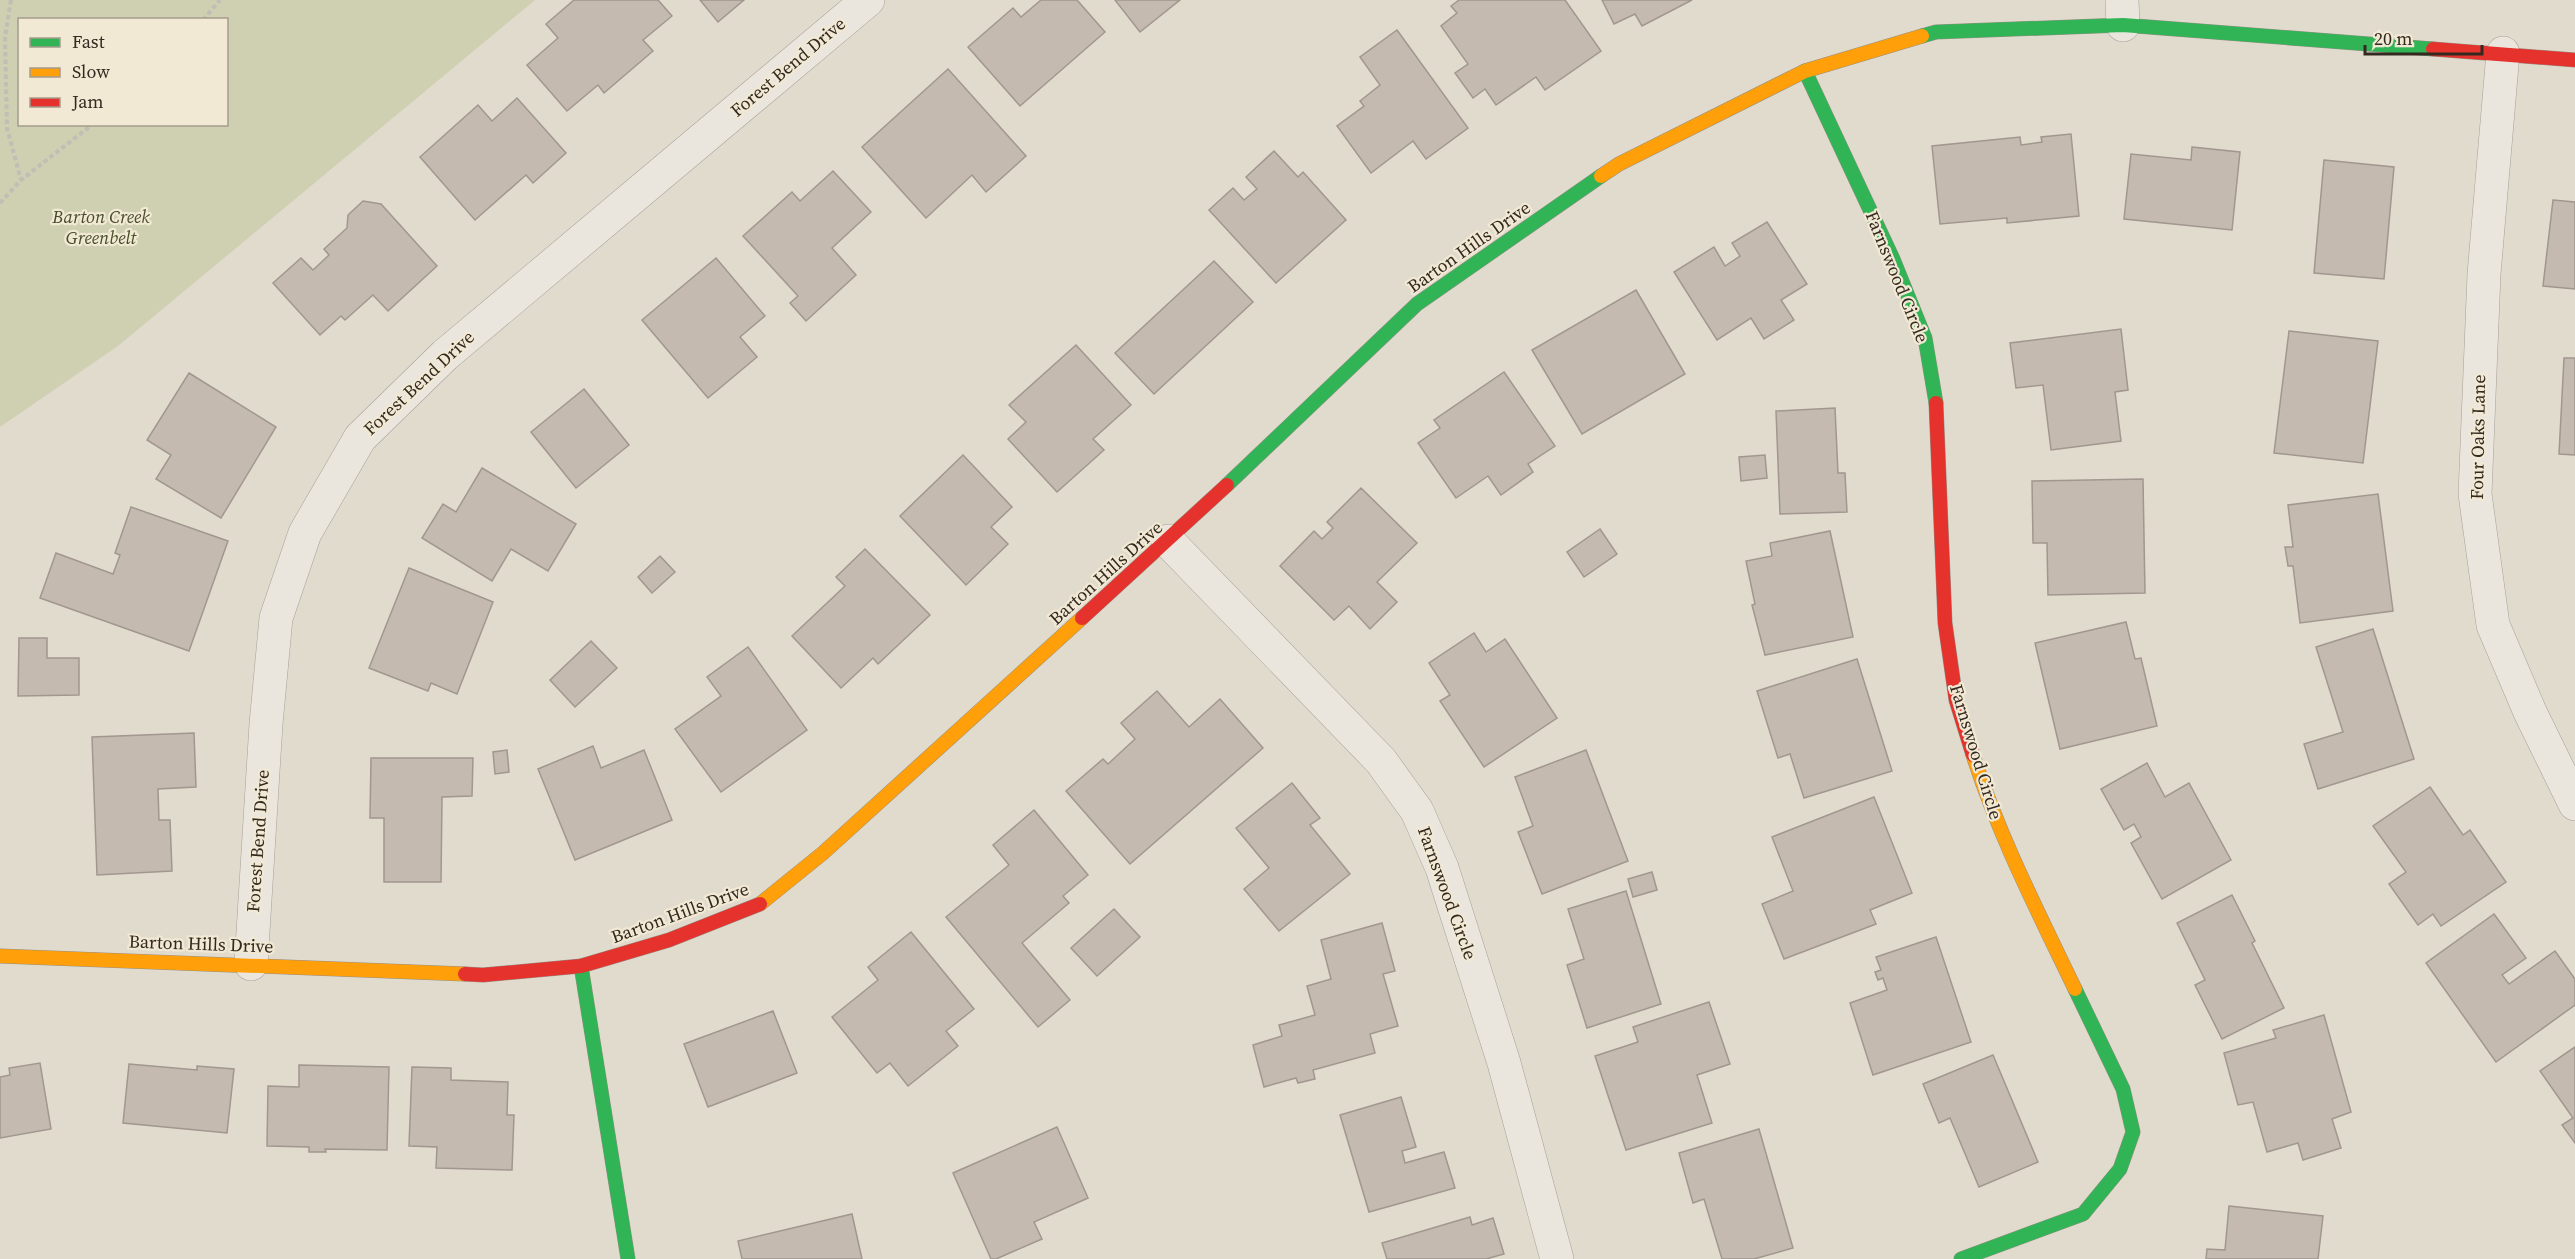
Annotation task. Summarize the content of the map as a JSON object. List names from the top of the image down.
{
  "streets": {
    "street": [
      "Forest Bend Drive",
      "Barton Hills Drive",
      "Farnswood Circle",
      "Four Oaks Lane"
    ]
  },
  "crossings": [
    ["Forest Bend Drive", "Barton Hills Drive"],
    ["Barton Hills Drive", "Farnswood Circle"],
    ["Barton Hills Drive", "Four Oaks Lane"]
  ],
  "parks": ["Barton Creek Greenbelt"],
  "legend": ["Fast", "Slow", "Jam"],
  "scale_bar": "20 m"
}
